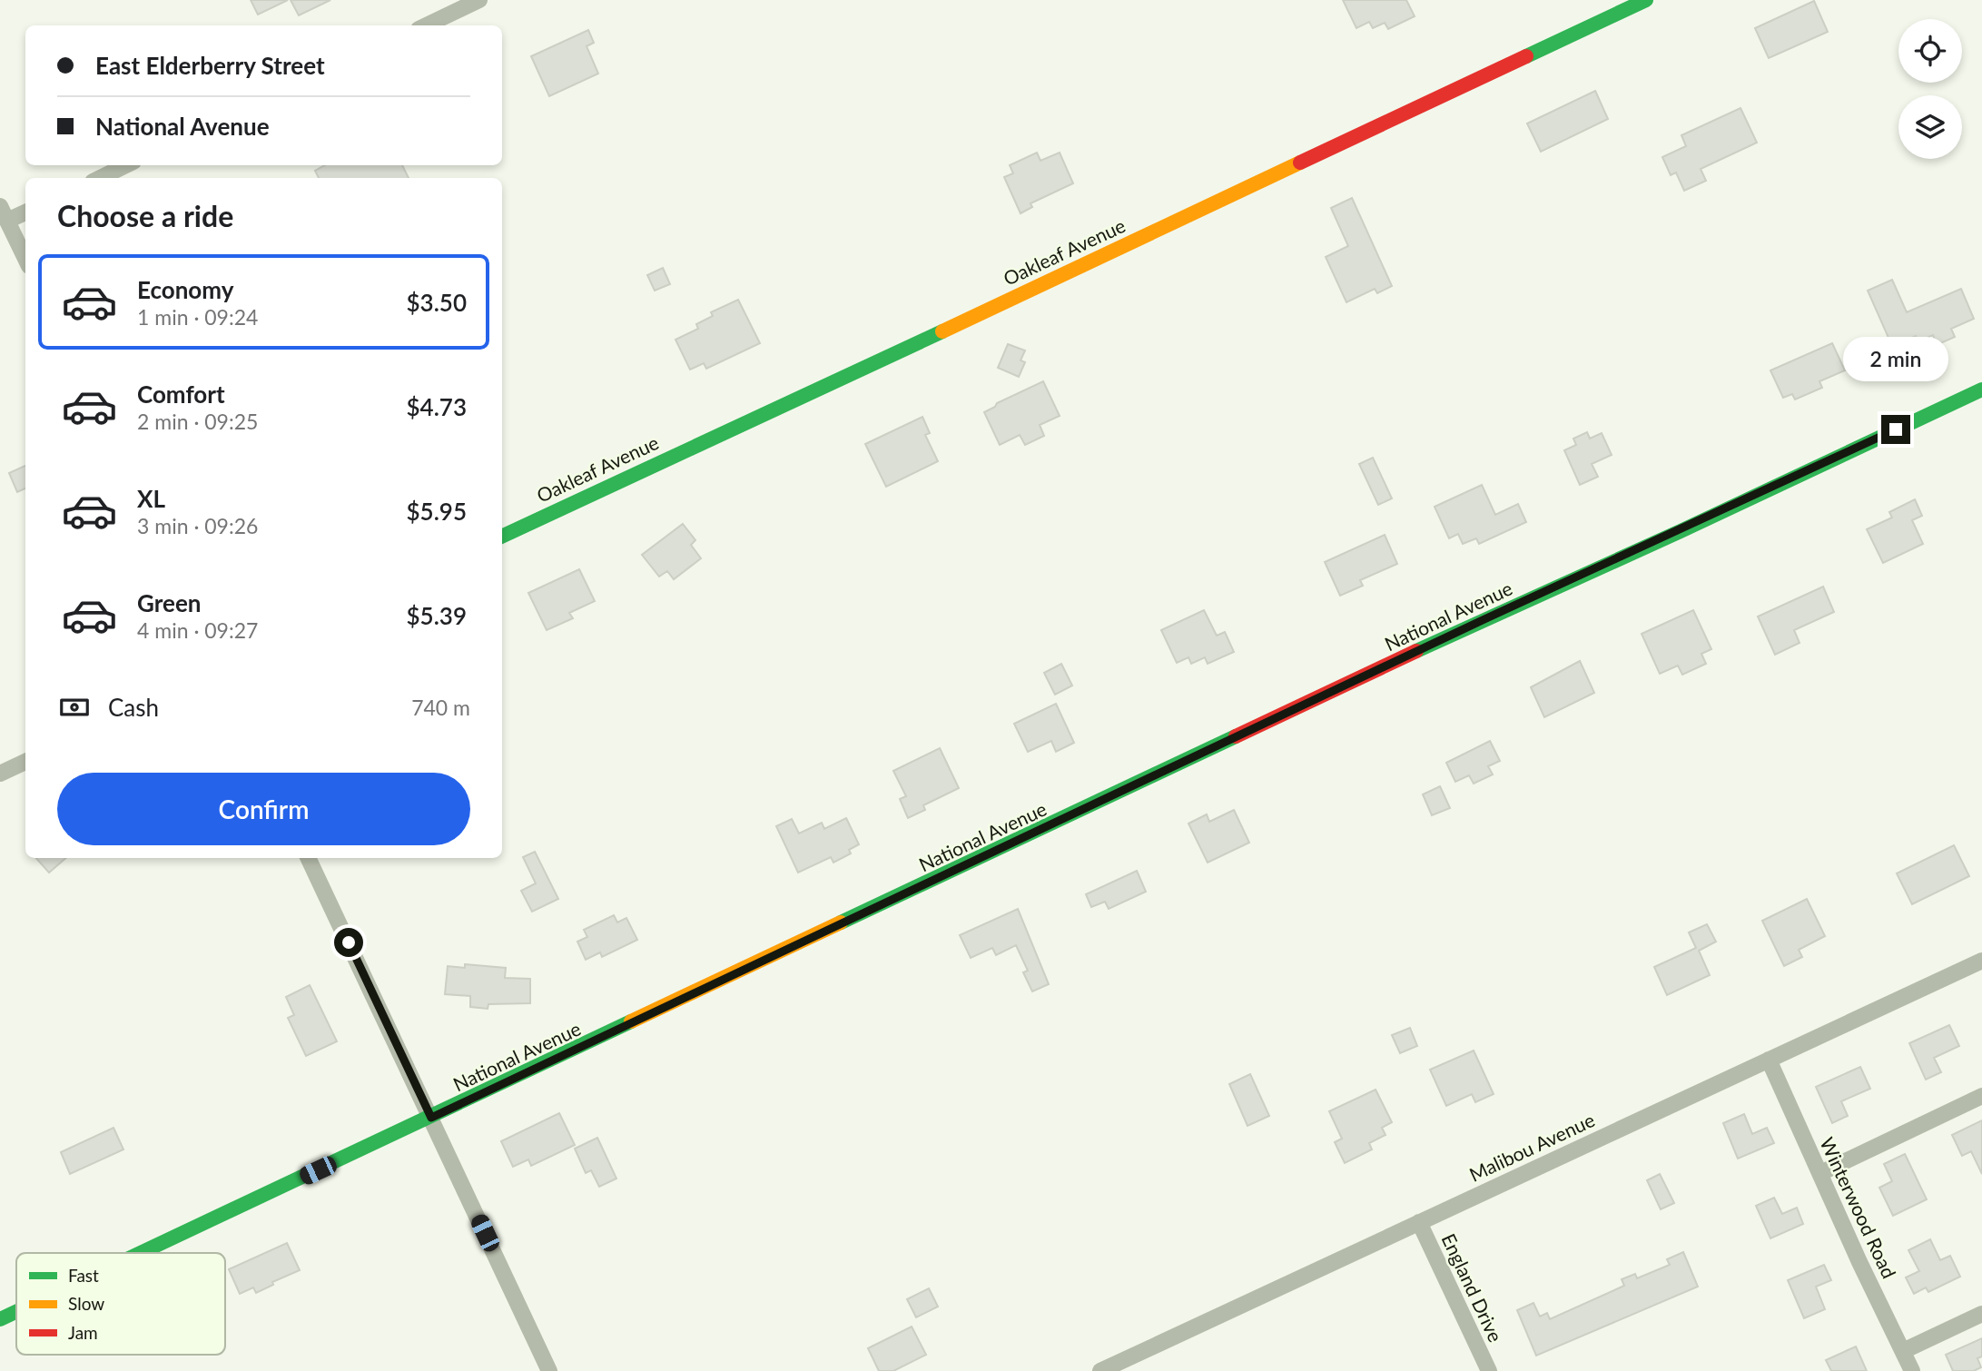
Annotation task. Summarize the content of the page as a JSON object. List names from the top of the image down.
{
  "streets": {
    "street": [
      "Oakleaf Avenue",
      "National Avenue",
      "Malibou Avenue",
      "Winterwood Road",
      "England Drive"
    ]
  },
  "crossings": [
    ["Malibou Avenue", "Winterwood Road"],
    ["Malibou Avenue", "England Drive"]
  ],
  "legend": ["Fast", "Slow", "Jam"],
  "page": {
    "banner": ["East Elderberry Street", "National Avenue"],
    "heading": "Choose a ride",
    "list": [
      {
        "name": "Economy",
        "note": "1 min · 09:24",
        "value": "$3.50"
      },
      {
        "name": "Comfort",
        "note": "2 min · 09:25",
        "value": "$4.73"
      },
      {
        "name": "XL",
        "note": "3 min · 09:26",
        "value": "$5.95"
      },
      {
        "name": "Green",
        "note": "4 min · 09:27",
        "value": "$5.39"
      }
    ],
    "bubble": "2 min",
    "pay": ["Cash", "740 m"],
    "buttons": "Confirm"
  }
}
